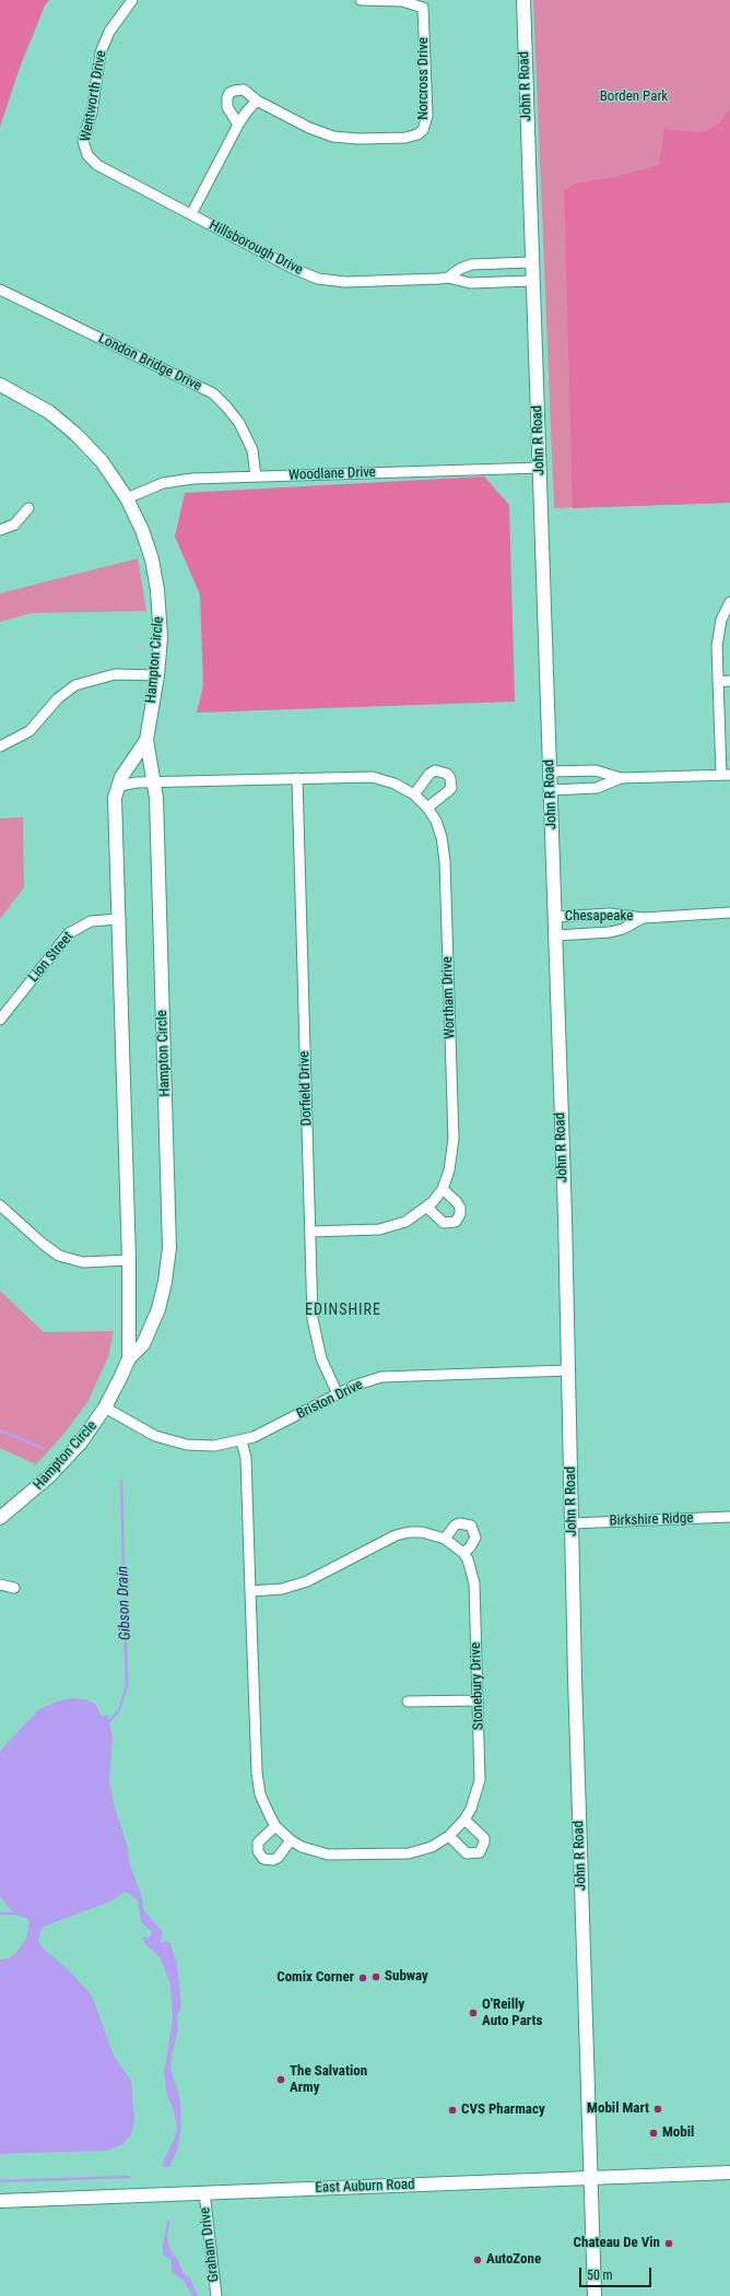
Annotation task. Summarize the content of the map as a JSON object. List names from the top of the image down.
{
  "streets": {
    "main road": ["John R Road", "Hampton Circle", "East Auburn Road"],
    "street": [
      "Norcross Drive",
      "Wentworth Drive",
      "Hillsborough Drive",
      "London Bridge Drive",
      "Woodlane Drive",
      "Chesapeake",
      "Lion Street",
      "Wortham Drive",
      "Dorfield Drive",
      "Briston Drive",
      "Birkshire Ridge",
      "Stonebury Drive",
      "Graham Drive"
    ]
  },
  "crossings": [
    ["John R Road", "Hillsborough Drive"],
    ["John R Road", "Woodlane Drive"],
    ["John R Road", "Chesapeake"],
    ["John R Road", "Briston Drive"],
    ["John R Road", "Birkshire Ridge"],
    ["John R Road", "East Auburn Road"],
    ["Wentworth Drive", "Hillsborough Drive"],
    ["London Bridge Drive", "Woodlane Drive"],
    ["Woodlane Drive", "Hampton Circle"],
    ["Hampton Circle", "Lion Street"],
    ["Hampton Circle", "Wortham Drive"],
    ["Hampton Circle", "Briston Drive"],
    ["Wortham Drive", "Dorfield Drive"],
    ["Dorfield Drive", "Briston Drive"],
    ["Briston Drive", "Stonebury Drive"],
    ["East Auburn Road", "Graham Drive"]
  ],
  "districts": ["EDINSHIRE"],
  "water": ["Gibson Drain"],
  "parks": ["Borden Park"],
  "places": [
    "Subway",
    "Comix Corner",
    "O'Reilly Auto Parts",
    "The Salvation Army",
    "Mobil Mart",
    "CVS Pharmacy",
    "Mobil",
    "Chateau De Vin",
    "AutoZone"
  ],
  "scale_bar": "50 m"
}
